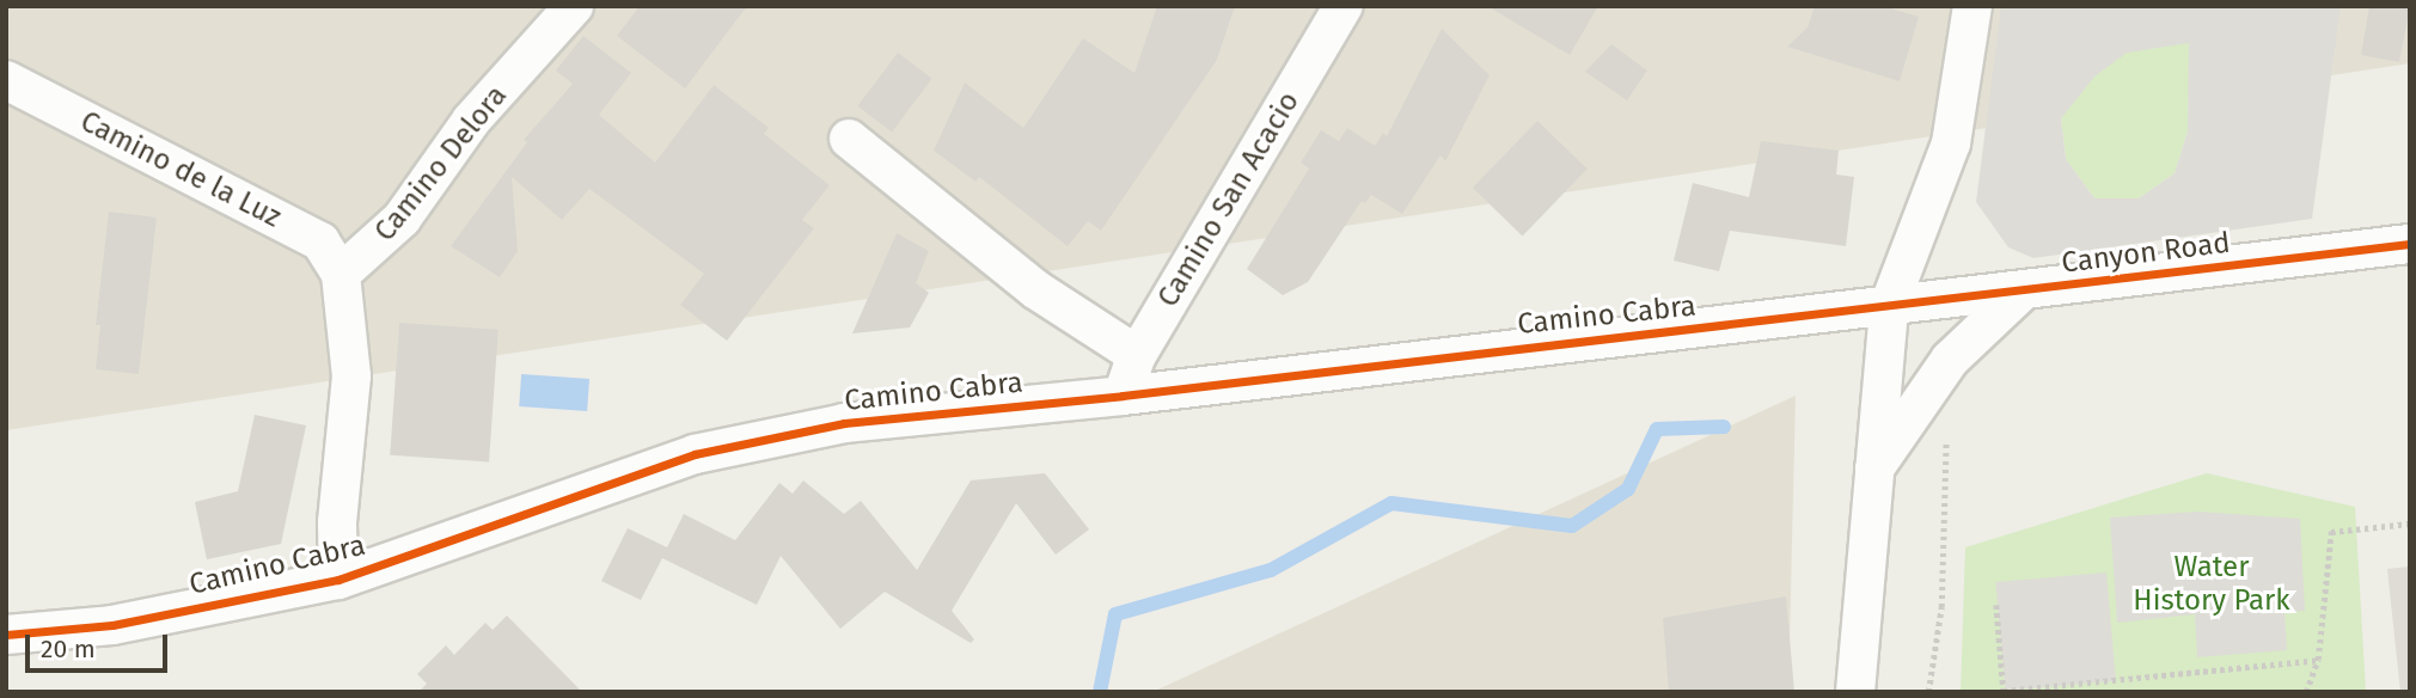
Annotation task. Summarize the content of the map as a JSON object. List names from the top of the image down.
{
  "streets": {
    "street": [
      "Camino Delora",
      "Camino de la Luz",
      "Camino San Acacio",
      "Canyon Road",
      "Camino Cabra"
    ]
  },
  "crossings": [
    ["Camino Delora", "Camino de la Luz"],
    ["Camino San Acacio", "Camino Cabra"],
    ["Canyon Road", "Camino Cabra"]
  ],
  "parks": ["Water History Park"],
  "scale_bar": "20 m"
}
